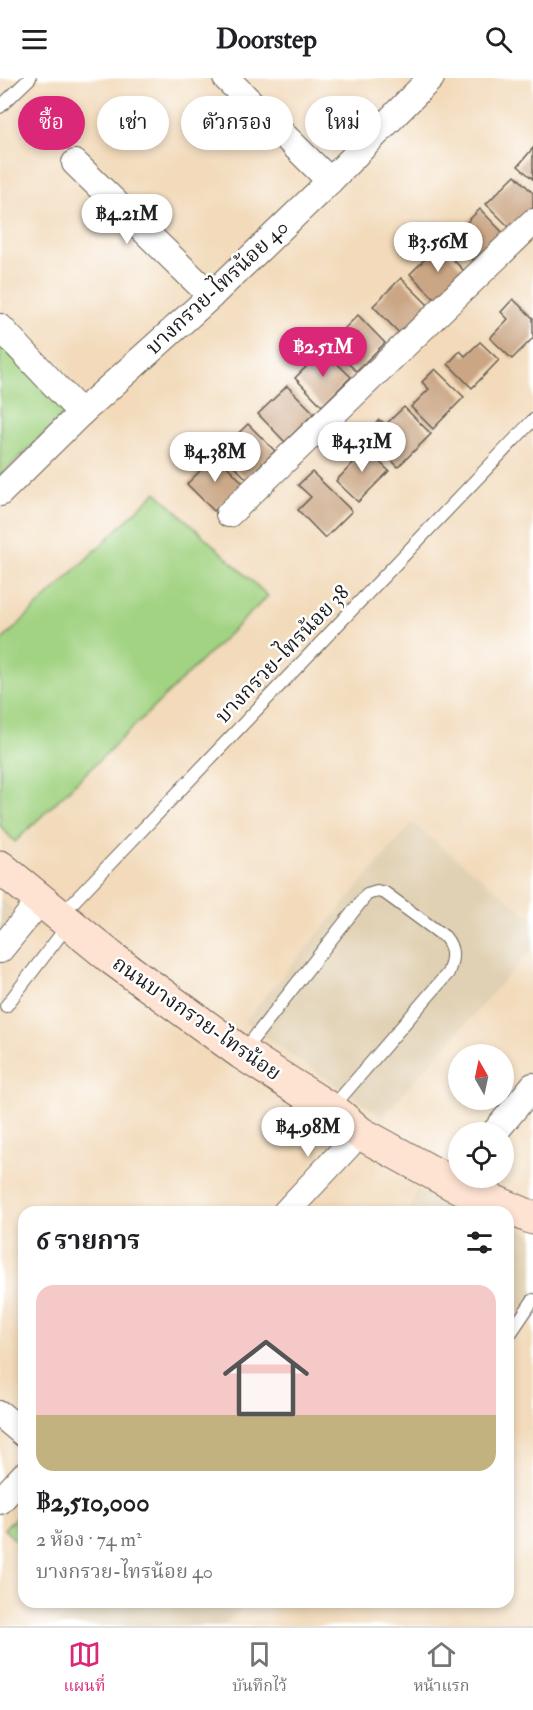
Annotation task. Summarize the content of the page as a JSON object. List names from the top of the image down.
{
  "streets": {
    "main road": ["ถนนบางกรวย-ไทรน้อย"],
    "street": ["บางกรวย-ไทรน้อย 40"],
    "lane": ["บางกรวย-ไทรน้อย 38"]
  },
  "crossings": [
    ["บางกรวย-ไทรน้อย 38", "ถนนบางกรวย-ไทรน้อย"]
  ],
  "north": "top",
  "page": {
    "header": "Doorstep",
    "chip": [
      "ซื้อ",
      "เช่า",
      "ตัวกรอง",
      "ใหม่"
    ],
    "price": [
      "฿4.21M",
      "฿3.56M",
      "฿2.51M",
      "฿4.31M",
      "฿4.38M",
      "฿4.98M"
    ],
    "heading": "6 รายการ",
    "list": [
      {
        "name": "฿2,510,000",
        "note": "2 ห้อง · 74 m² · บางกรวย-ไทรน้อย 40"
      }
    ],
    "tabs": ["แผนที่", "บันทึกไว้", "หน้าแรก"]
  }
}
